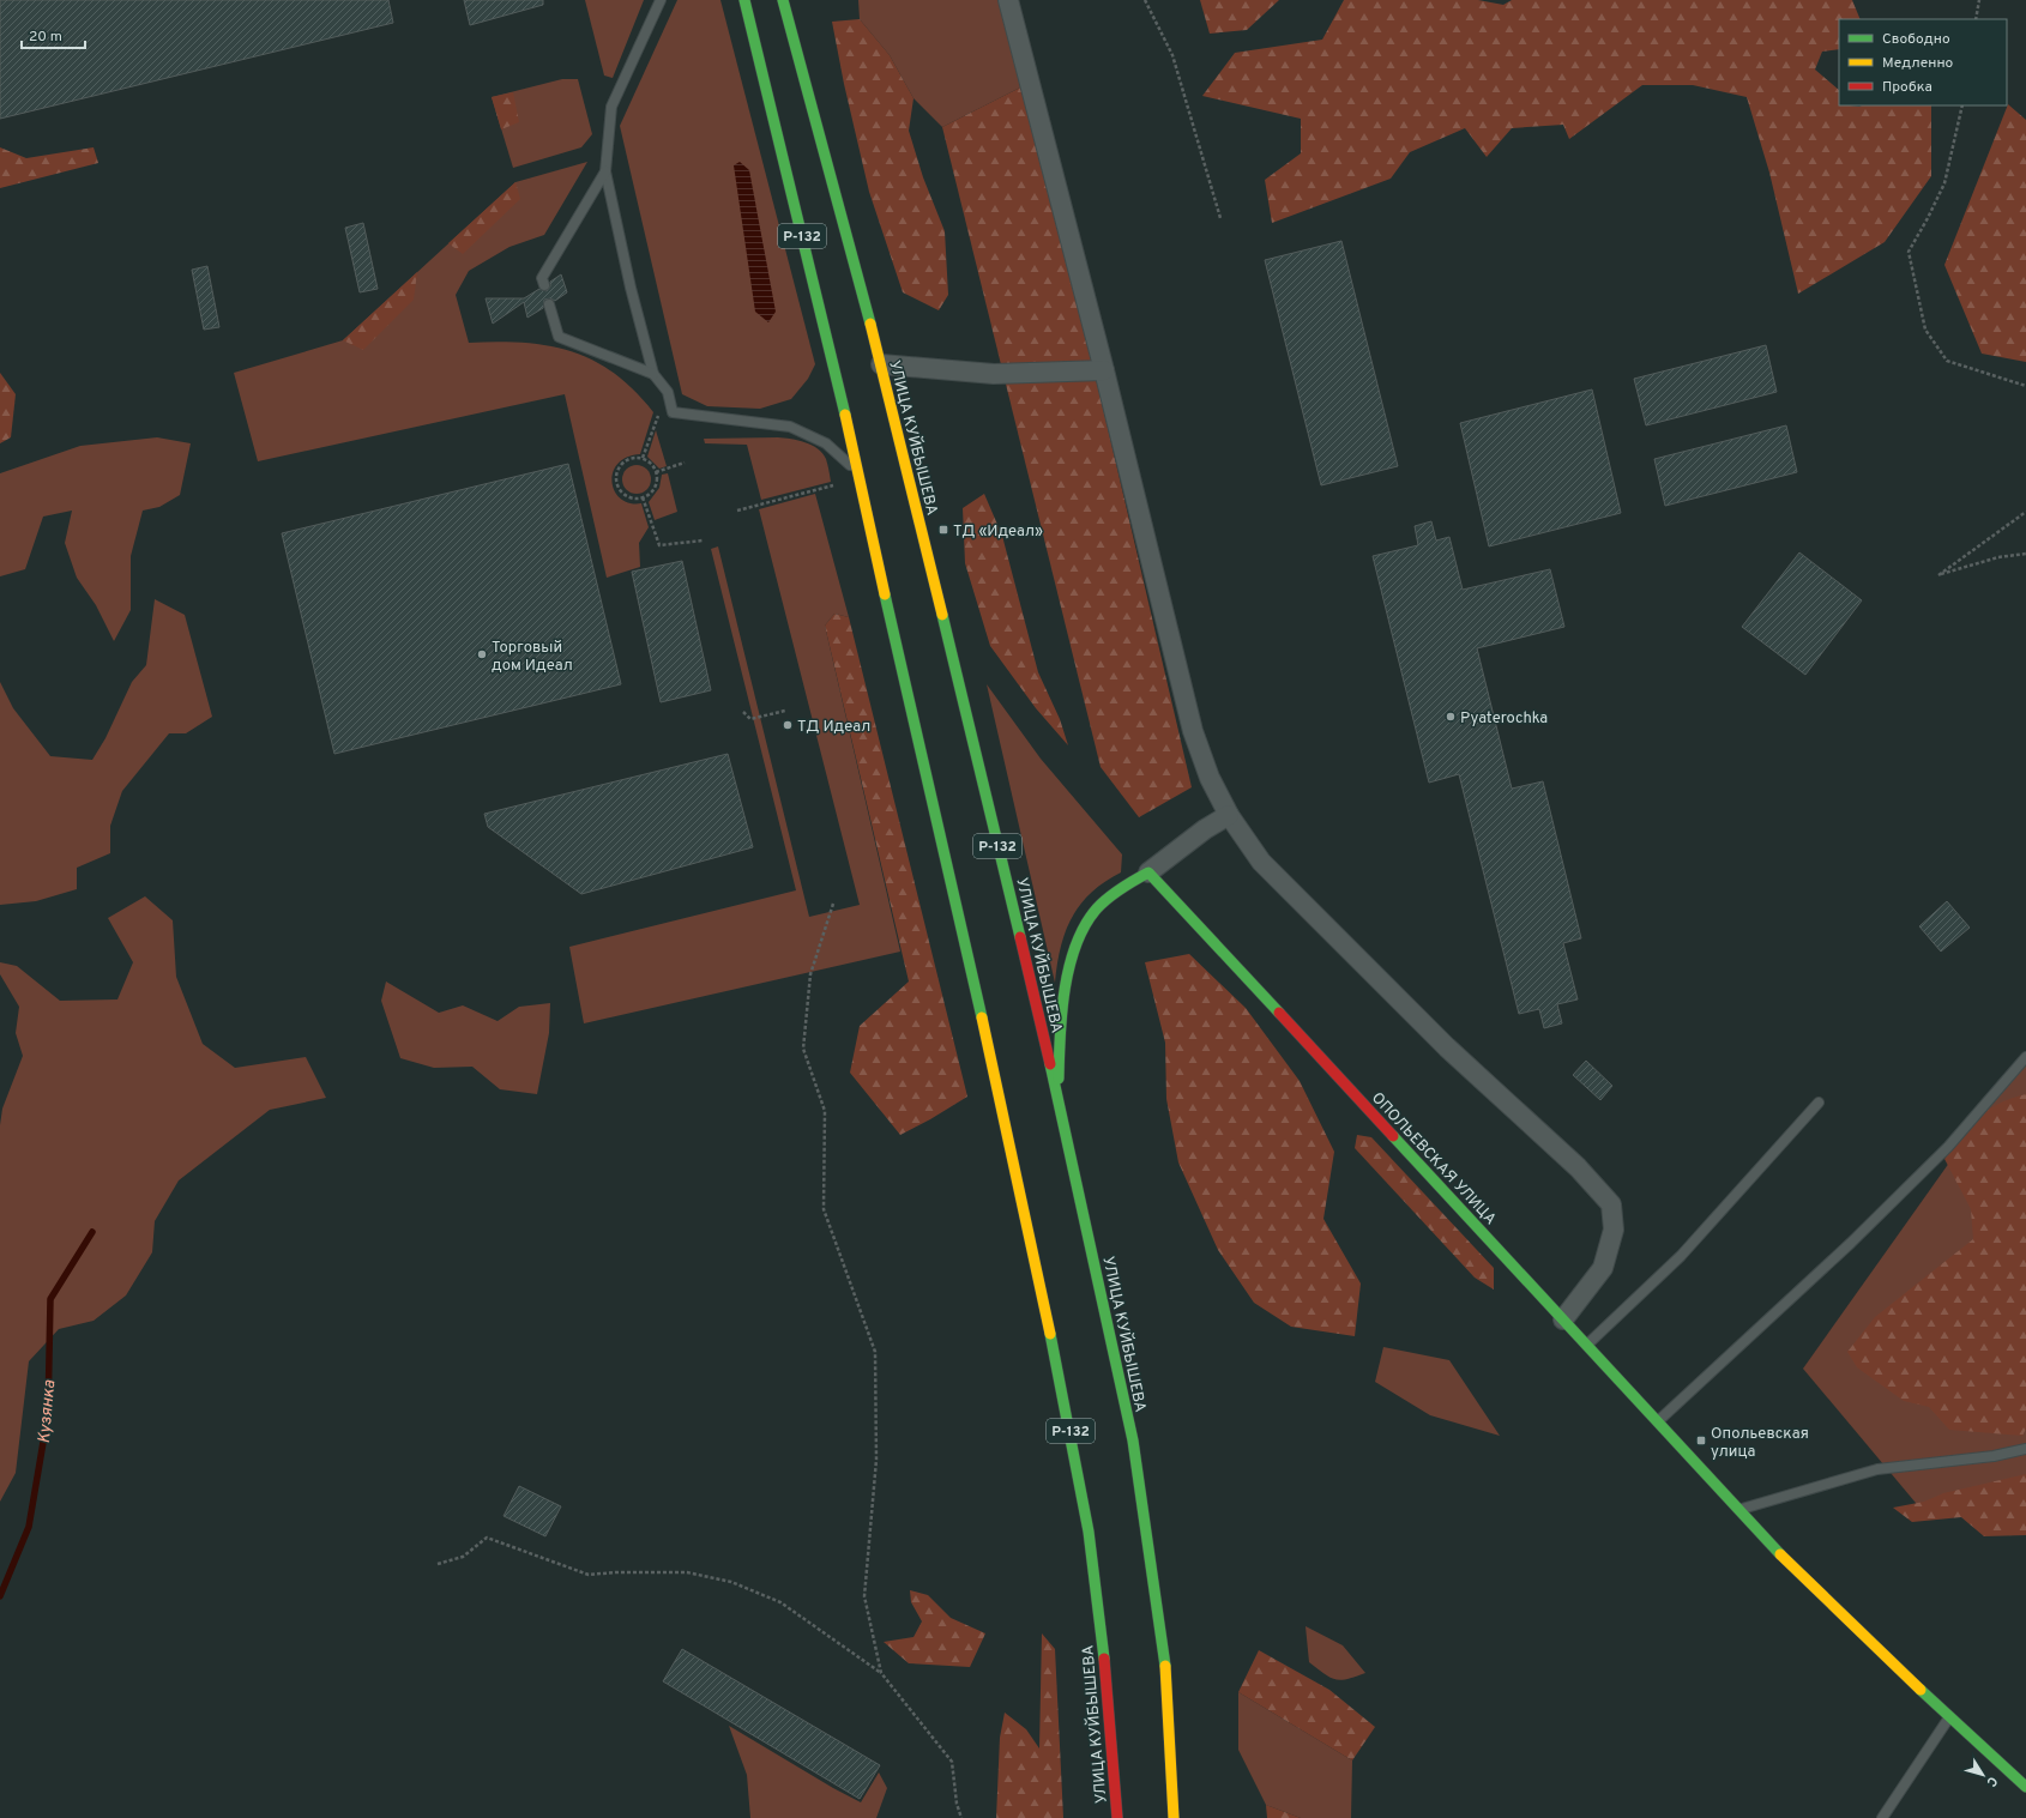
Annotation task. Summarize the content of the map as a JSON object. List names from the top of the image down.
{
  "streets": {
    "main road": ["Р-132", "УЛИЦА КУЙБЫШЕВА", "ОПОЛЬЕВСКАЯ УЛИЦА"]
  },
  "water": ["Кузянка"],
  "places": {
    "transit": ["ТД «Идеал»", "Опольевская улица"],
    "other": ["Торговый дом Идеал", "Pyaterochka", "ТД Идеал"]
  },
  "legend": ["Свободно", "Медленно", "Пробка"],
  "scale_bar": "20 m",
  "north": "bottom right"
}
